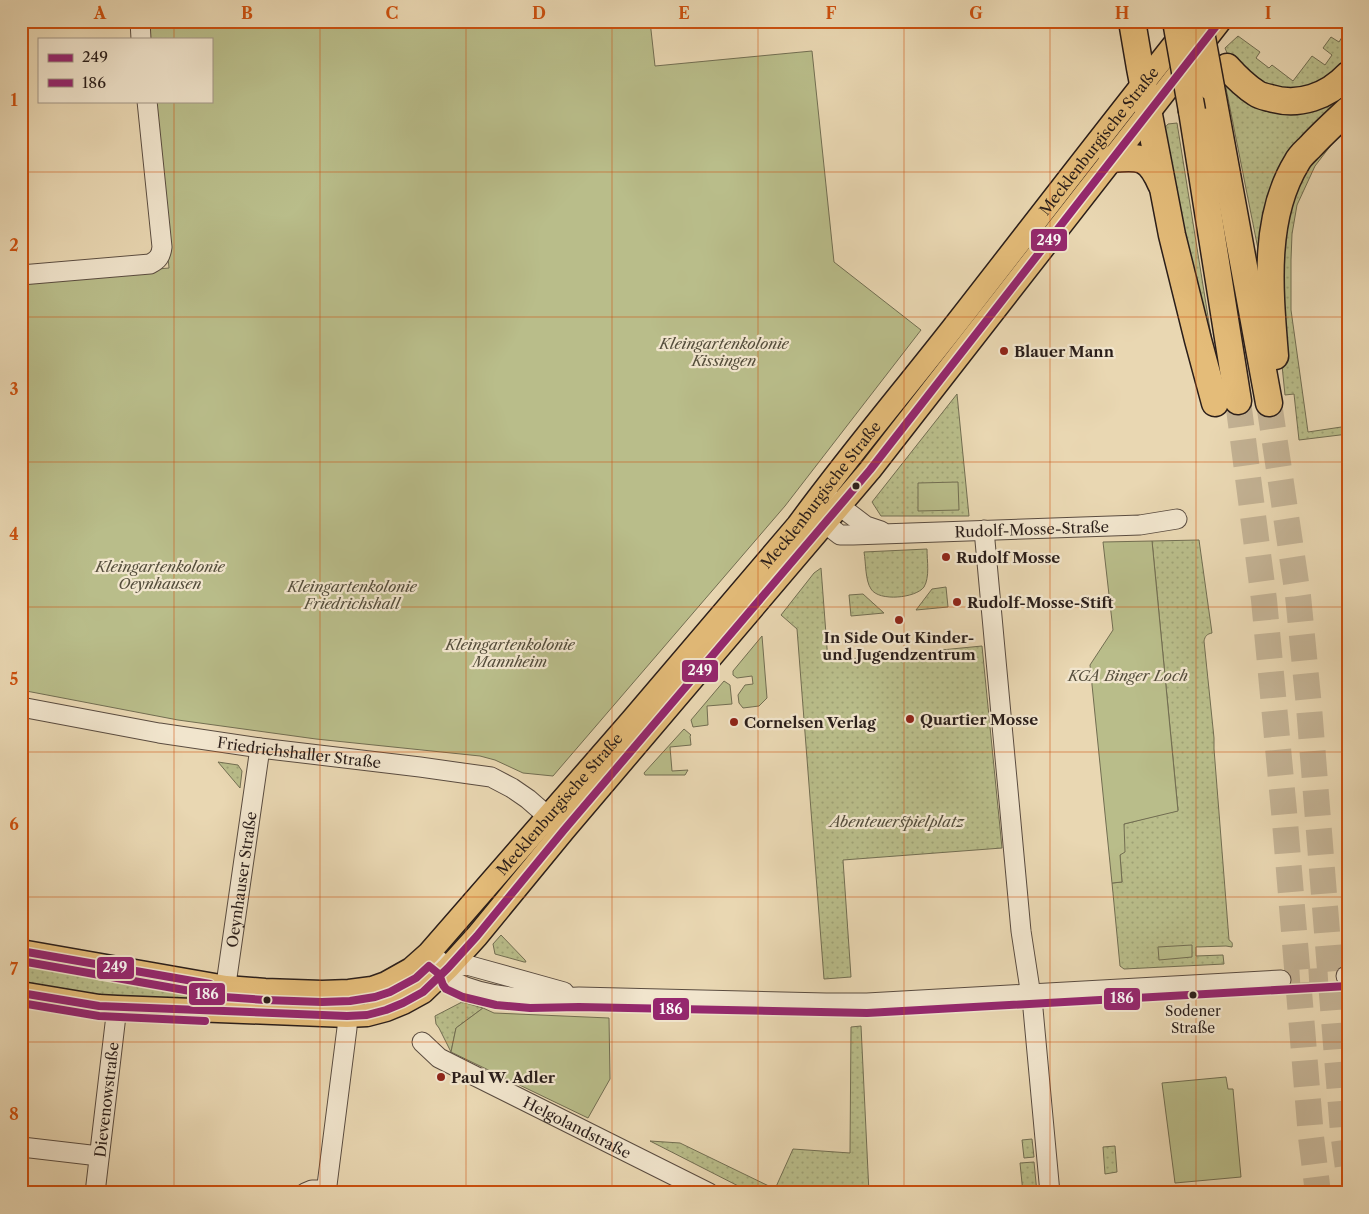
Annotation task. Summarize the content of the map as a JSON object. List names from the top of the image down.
{
  "streets": {
    "main road": ["Mecklenburgische Straße"],
    "street": [
      "Rudolf-Mosse-Straße",
      "Friedrichshaller Straße",
      "Oeynhauser Straße",
      "Dievenowstraße",
      "Helgolandstraße"
    ]
  },
  "crossings": [
    ["Mecklenburgische Straße", "Rudolf-Mosse-Straße"],
    ["Mecklenburgische Straße", "Friedrichshaller Straße"],
    ["Mecklenburgische Straße", "Oeynhauser Straße"],
    ["Mecklenburgische Straße", "Dievenowstraße"],
    ["Friedrichshaller Straße", "Oeynhauser Straße"]
  ],
  "parks": [
    "Kleingartenkolonie Kissingen",
    "Kleingartenkolonie Oeynhausen",
    "Kleingartenkolonie Friedrichshall",
    "Kleingartenkolonie Mannheim",
    "KGA Binger Loch",
    "Abenteuerspielplatz"
  ],
  "places": [
    "Blauer Mann",
    "Rudolf Mosse",
    "Rudolf-Mosse-Stift",
    "In Side Out Kinder- und Jugendzentrum",
    "Quartier Mosse",
    "Cornelsen Verlag",
    "Sodener Straße",
    "Paul W. Adler"
  ],
  "lines": ["transit line 249", "transit line 186"],
  "legend": ["249", "186"],
  "grid": {
    "columns": [
      "A",
      "B",
      "C",
      "D",
      "E",
      "F",
      "G",
      "H",
      "I"
    ],
    "rows": [
      "1",
      "2",
      "3",
      "4",
      "5",
      "6",
      "7",
      "8"
    ]
  }
}
